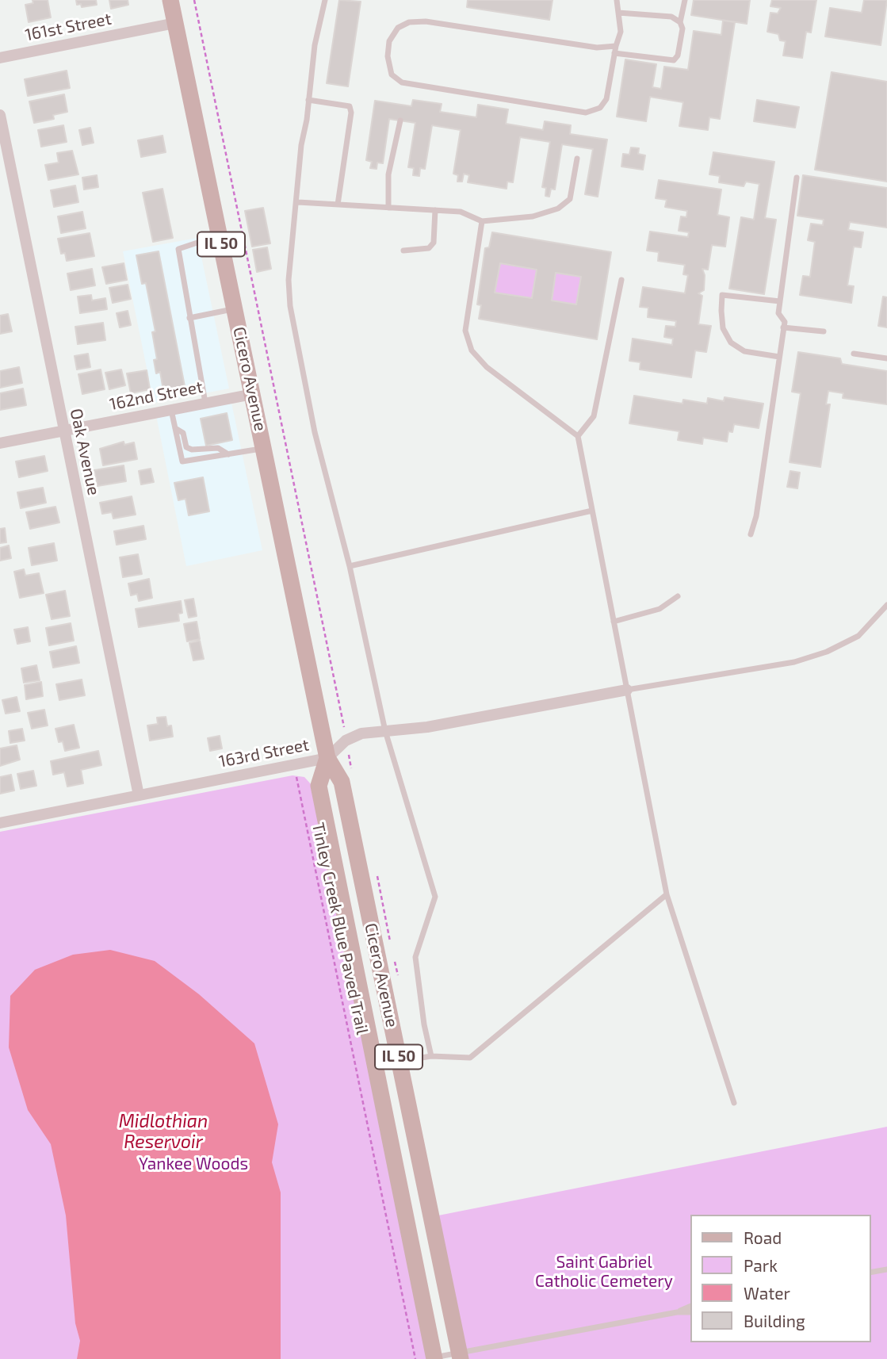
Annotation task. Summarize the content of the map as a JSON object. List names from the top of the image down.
{
  "streets": {
    "main road": ["IL 50", "Cicero Avenue"],
    "street": [
      "161st Street",
      "162nd Street",
      "Oak Avenue",
      "163rd Street"
    ],
    "path": ["Tinley Creek Blue Paved Trail"]
  },
  "crossings": [
    ["161st Street", "Cicero Avenue"],
    ["Cicero Avenue", "162nd Street"],
    ["Cicero Avenue", "163rd Street"],
    ["162nd Street", "Oak Avenue"],
    ["Oak Avenue", "163rd Street"],
    ["163rd Street", "Tinley Creek Blue Paved Trail"]
  ],
  "water": ["Midlothian Reservoir"],
  "parks": ["Yankee Woods", "Saint Gabriel Catholic Cemetery"],
  "legend": [
    "Road",
    "Park",
    "Water",
    "Building"
  ]
}
